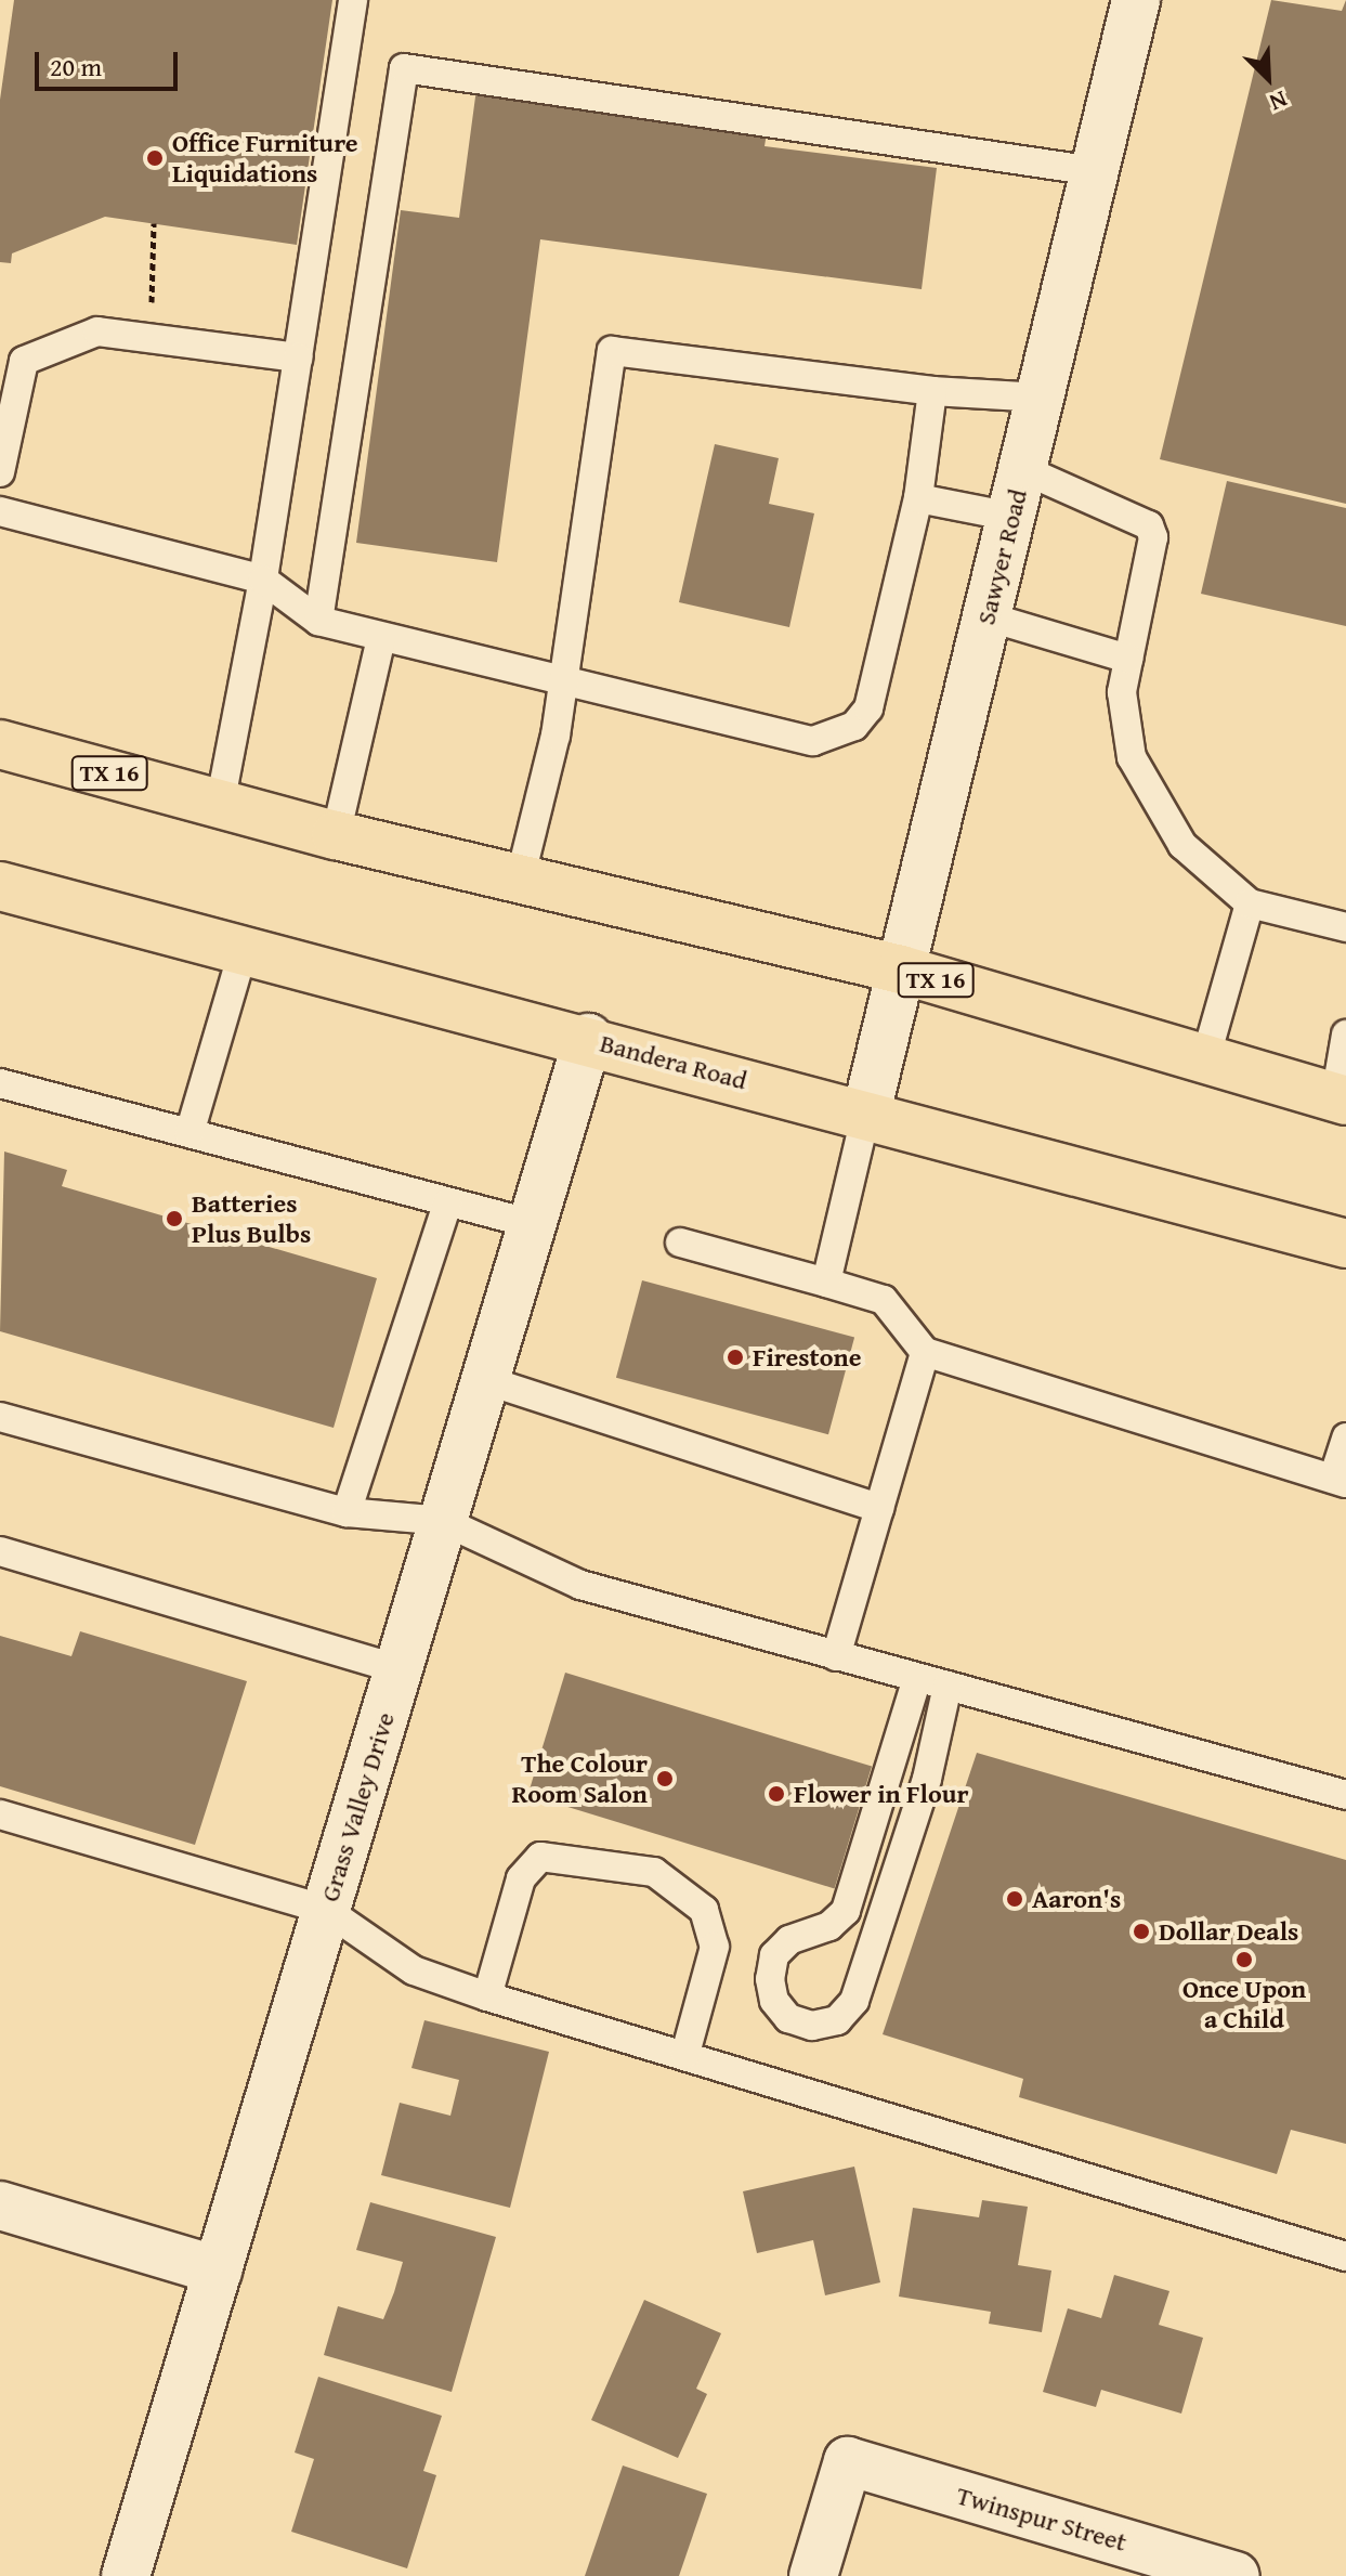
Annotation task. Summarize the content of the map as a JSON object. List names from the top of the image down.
{
  "streets": {
    "main road": ["TX 16", "Bandera Road"],
    "street": ["Sawyer Road", "Grass Valley Drive", "Twinspur Street"]
  },
  "crossings": [
    ["Sawyer Road", "TX 16"],
    ["Sawyer Road", "Bandera Road"],
    ["Bandera Road", "Grass Valley Drive"]
  ],
  "places": [
    "Office Furniture Liquidations",
    "Batteries Plus Bulbs",
    "Firestone",
    "The Colour Room Salon",
    "Flower in Flour",
    "Aaron's",
    "Dollar Deals",
    "Once Upon a Child"
  ],
  "scale_bar": "20 m",
  "north": "bottom right"
}
